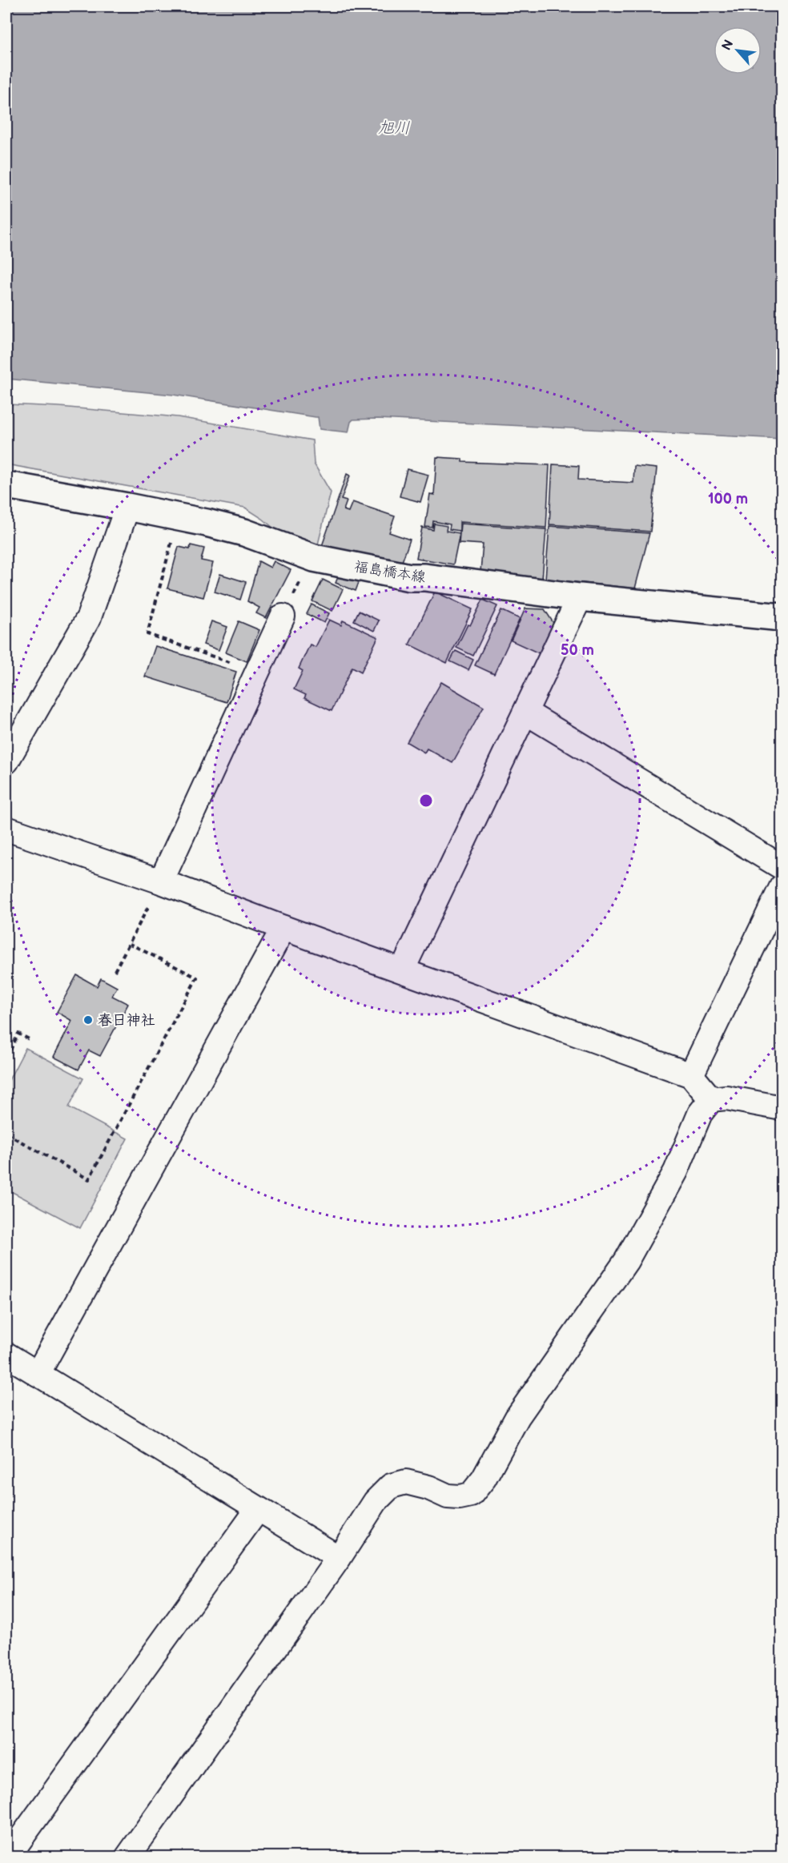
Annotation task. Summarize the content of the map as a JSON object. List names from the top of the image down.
{
  "streets": {
    "main road": ["福島橋本線"]
  },
  "water": ["旭川"],
  "places": ["春日神社"],
  "north": "top left",
  "rings": ["100 m", "50 m"]
}
